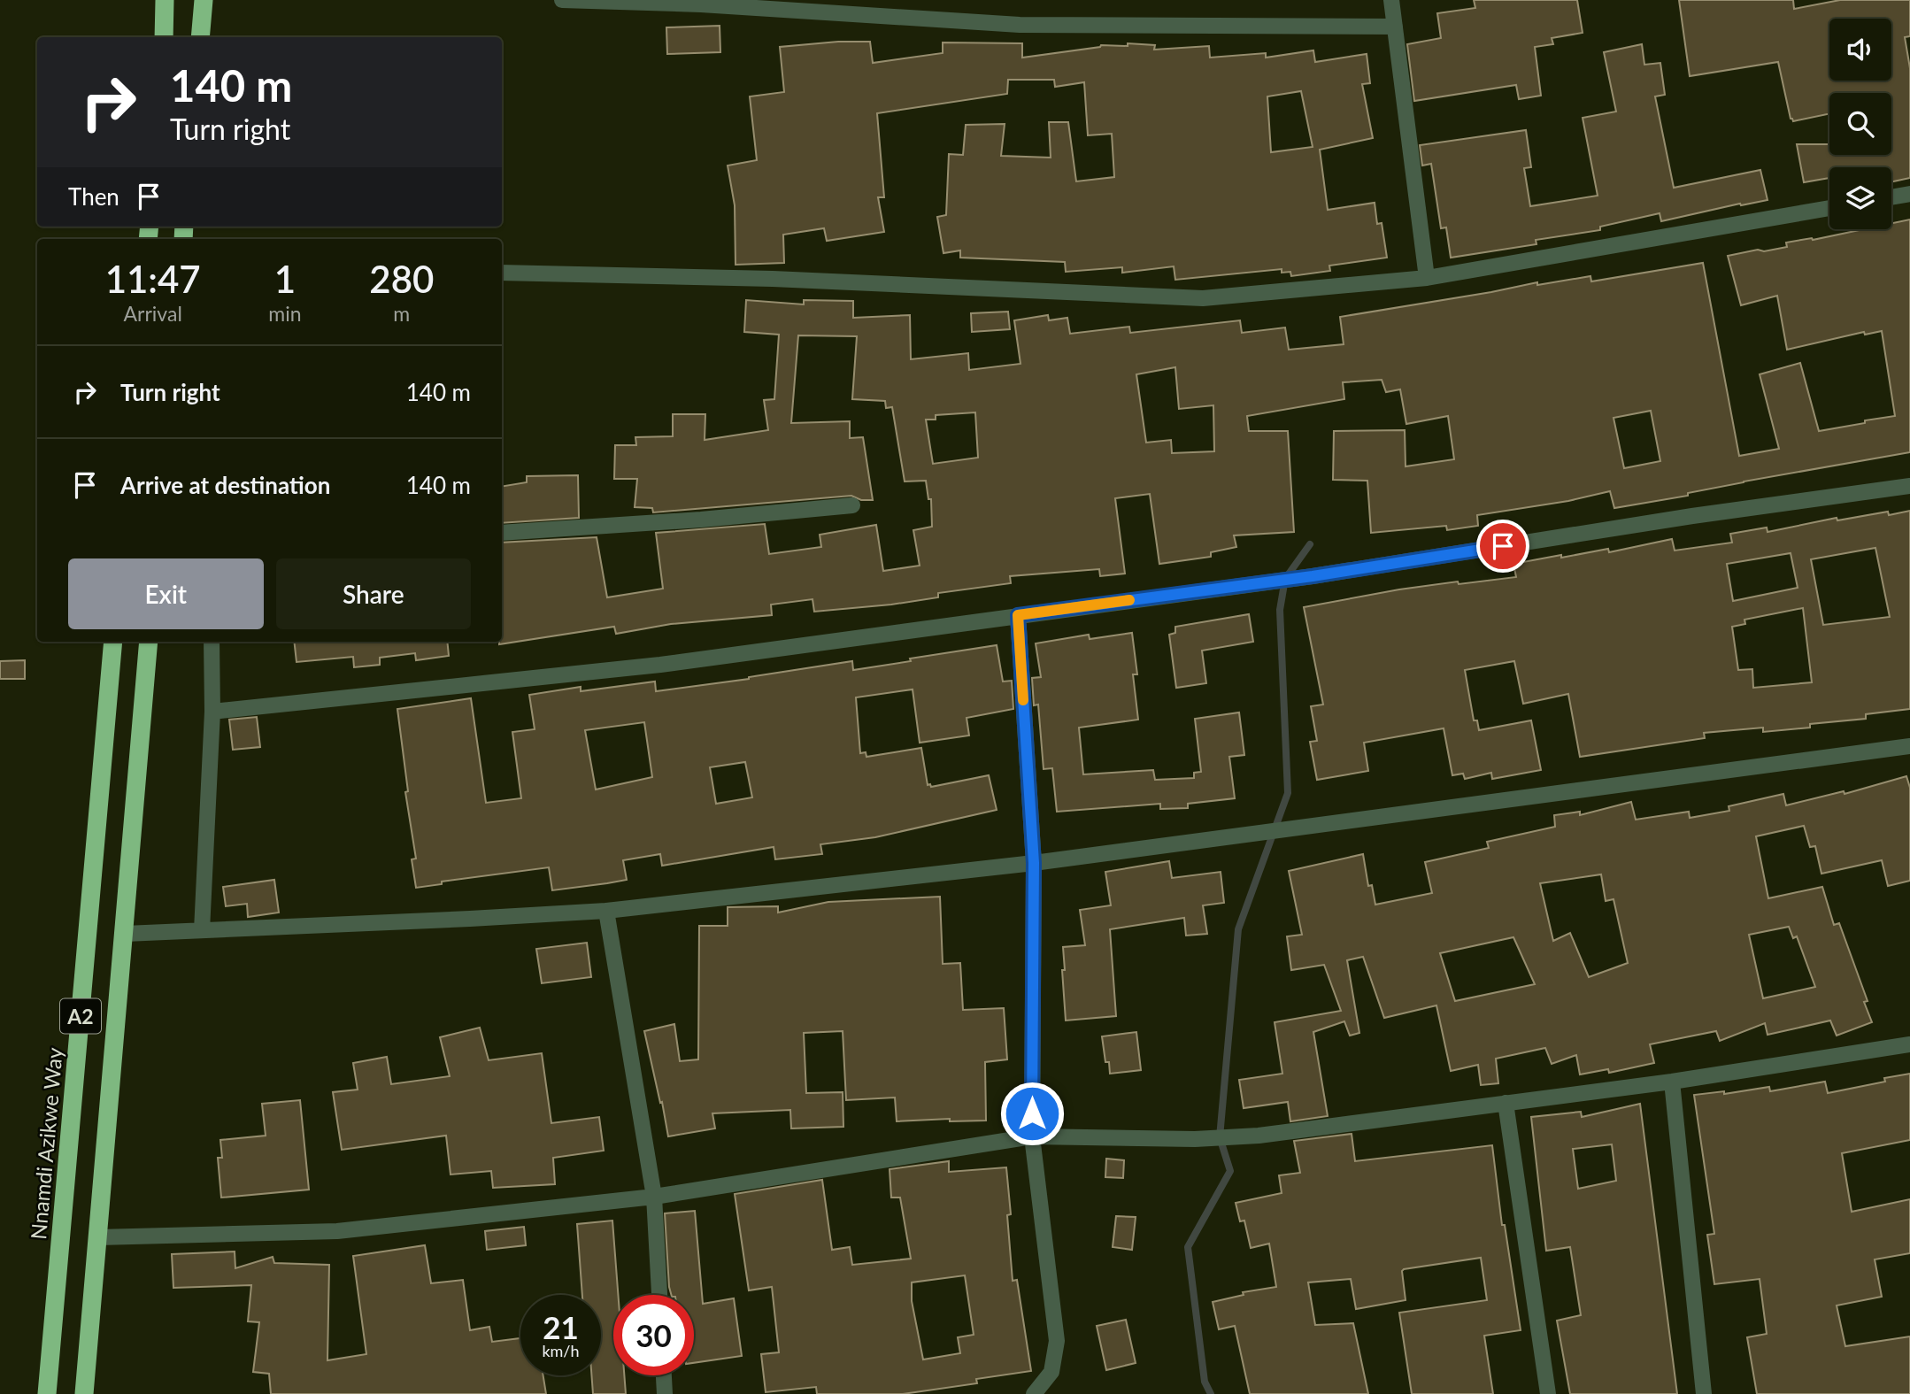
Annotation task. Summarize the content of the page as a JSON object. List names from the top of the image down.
{
  "streets": {
    "highway": ["A2", "Nnamdi Azikwe Way"]
  },
  "page": {
    "turn": ["140 m", "Turn right"],
    "then": "Then",
    "eta": [
      "11:47",
      "Arrival",
      "1",
      "min",
      "280",
      "m"
    ],
    "list": [
      {
        "name": "Turn right",
        "value": "140 m"
      },
      {
        "name": "Arrive at destination",
        "value": "140 m"
      }
    ],
    "buttons": ["Exit", "Share"],
    "speed": "21 km/h",
    "limit": "30"
  }
}
